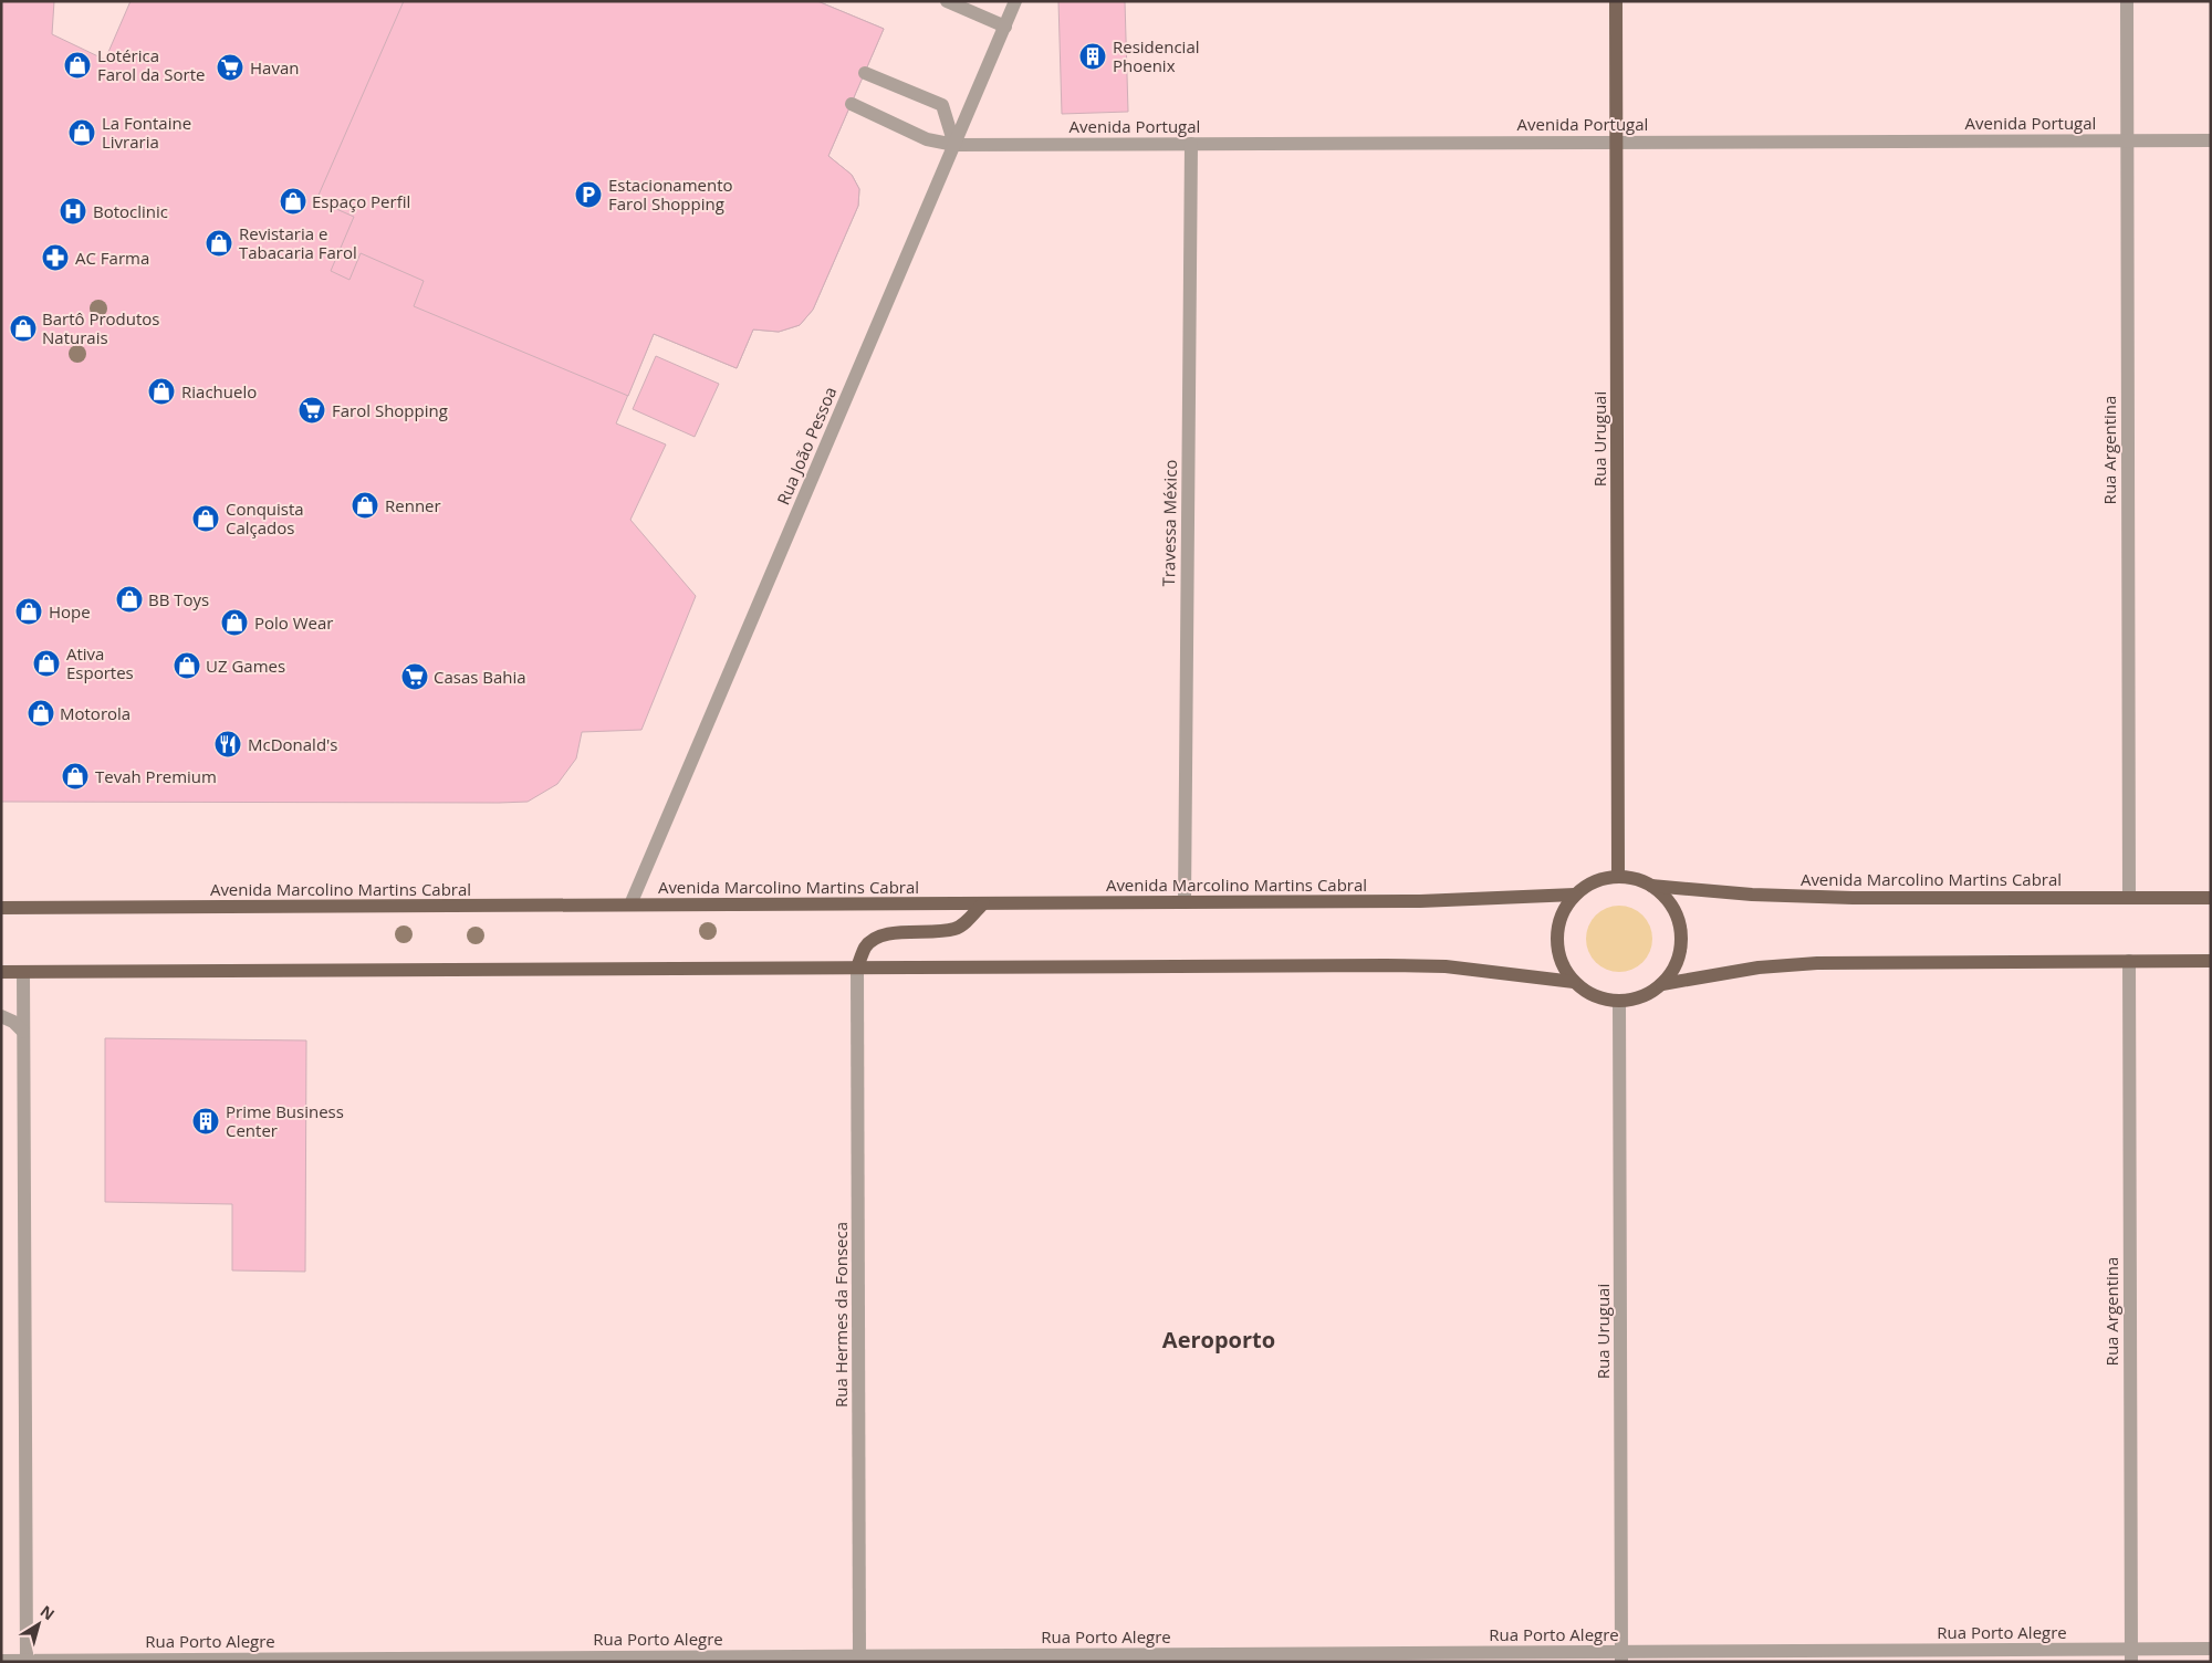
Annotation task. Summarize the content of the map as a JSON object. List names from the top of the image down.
{
  "streets": {
    "main road": ["Rua Uruguai", "Avenida Marcolino Martins Cabral"],
    "street": [
      "Avenida Portugal",
      "Rua João Pessoa",
      "Rua Argentina",
      "Travessa México",
      "Rua Hermes da Fonseca",
      "Rua Porto Alegre"
    ]
  },
  "crossings": [
    ["Avenida Portugal", "Rua Uruguai"],
    ["Avenida Portugal", "Rua João Pessoa"],
    ["Avenida Portugal", "Rua Argentina"],
    ["Avenida Portugal", "Travessa México"],
    ["Rua Uruguai", "Avenida Marcolino Martins Cabral"],
    ["Rua Uruguai", "Rua Porto Alegre"],
    ["Rua João Pessoa", "Avenida Marcolino Martins Cabral"],
    ["Rua Argentina", "Avenida Marcolino Martins Cabral"],
    ["Rua Argentina", "Rua Porto Alegre"],
    ["Travessa México", "Avenida Marcolino Martins Cabral"],
    ["Rua Hermes da Fonseca", "Rua Porto Alegre"]
  ],
  "districts": ["Aeroporto"],
  "places": {
    "building": ["Residencial Phoenix", "Prime Business Center"],
    "shop": [
      "Lotérica Farol da Sorte",
      "La Fontaine Livraria",
      "Espaço Perfil",
      "Revistaria e Tabacaria Farol",
      "Bartô Produtos Naturais",
      "Riachuelo",
      "Renner",
      "Conquista Calçados",
      "BB Toys",
      "Hope",
      "Polo Wear",
      "Ativa Esportes",
      "UZ Games",
      "Motorola",
      "Tevah Premium"
    ],
    "supermarket": ["Havan", "Farol Shopping", "Casas Bahia"],
    "parking": ["Estacionamento Farol Shopping"],
    "hospital": ["Botoclinic"],
    "pharmacy": ["AC Farma"],
    "restaurant": ["McDonald's"]
  },
  "north": "top right"
}
